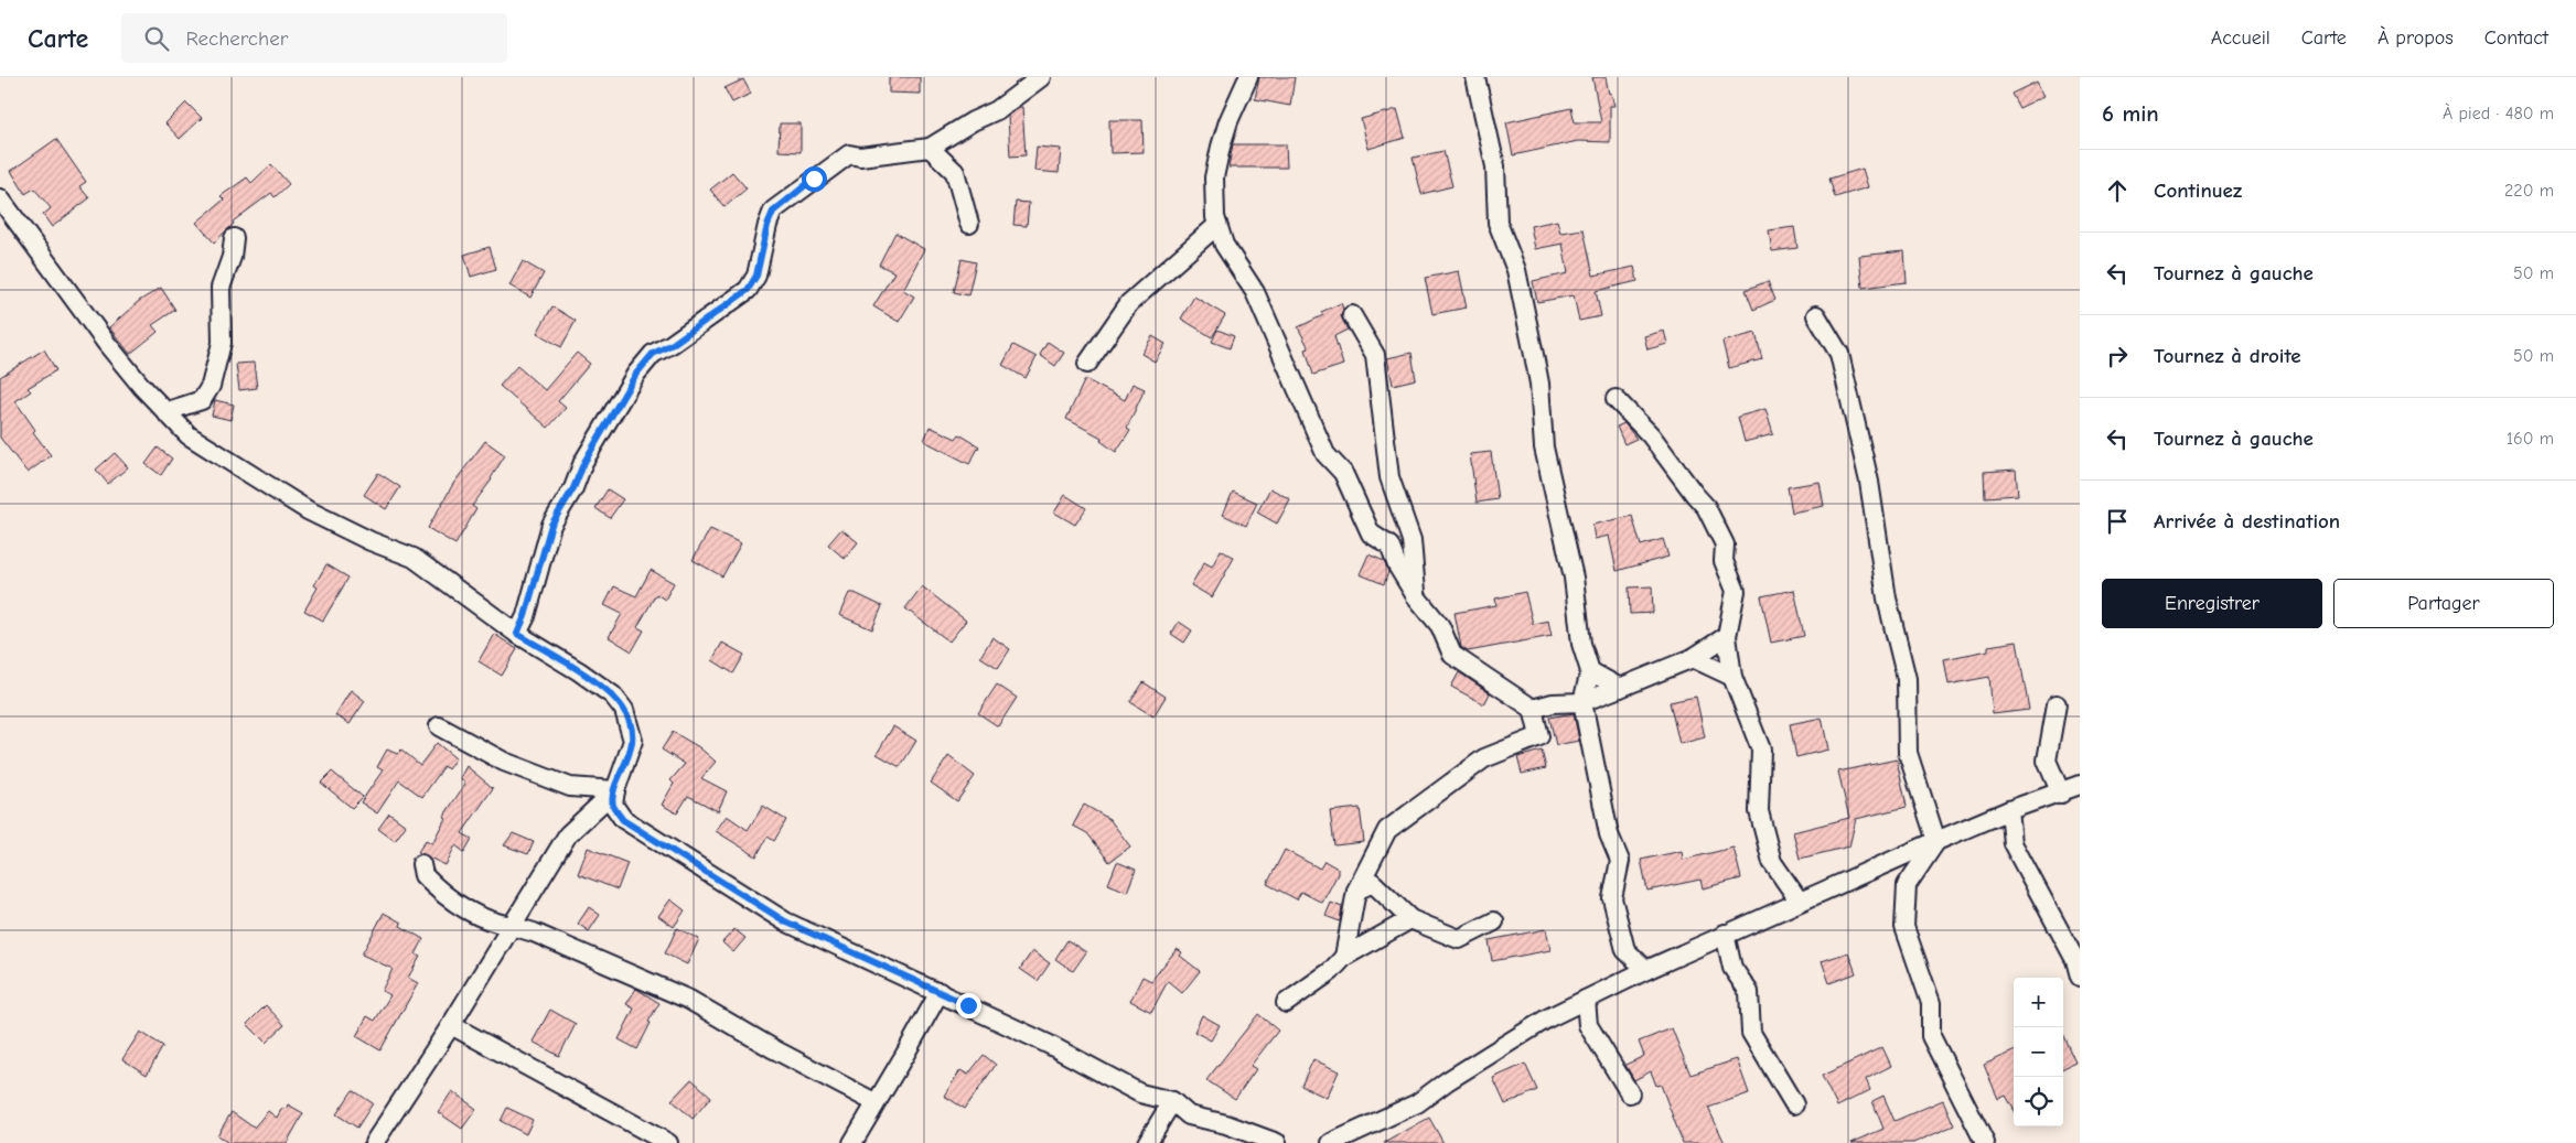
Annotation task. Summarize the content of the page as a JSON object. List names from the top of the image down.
{
  "page": {
    "header": "Carte",
    "search": "Rechercher",
    "nav": [
      "Accueil",
      "Carte",
      "À propos",
      "Contact"
    ],
    "heading": ["6 min", "À pied · 480 m"],
    "list": [
      ["Continuez", "220 m"],
      ["Tournez à gauche", "50 m"],
      ["Tournez à droite", "50 m"],
      ["Tournez à gauche", "160 m"],
      "Arrivée à destination"
    ],
    "buttons": ["Enregistrer", "Partager"],
    "map_buttons": ["+", "−"]
  }
}
